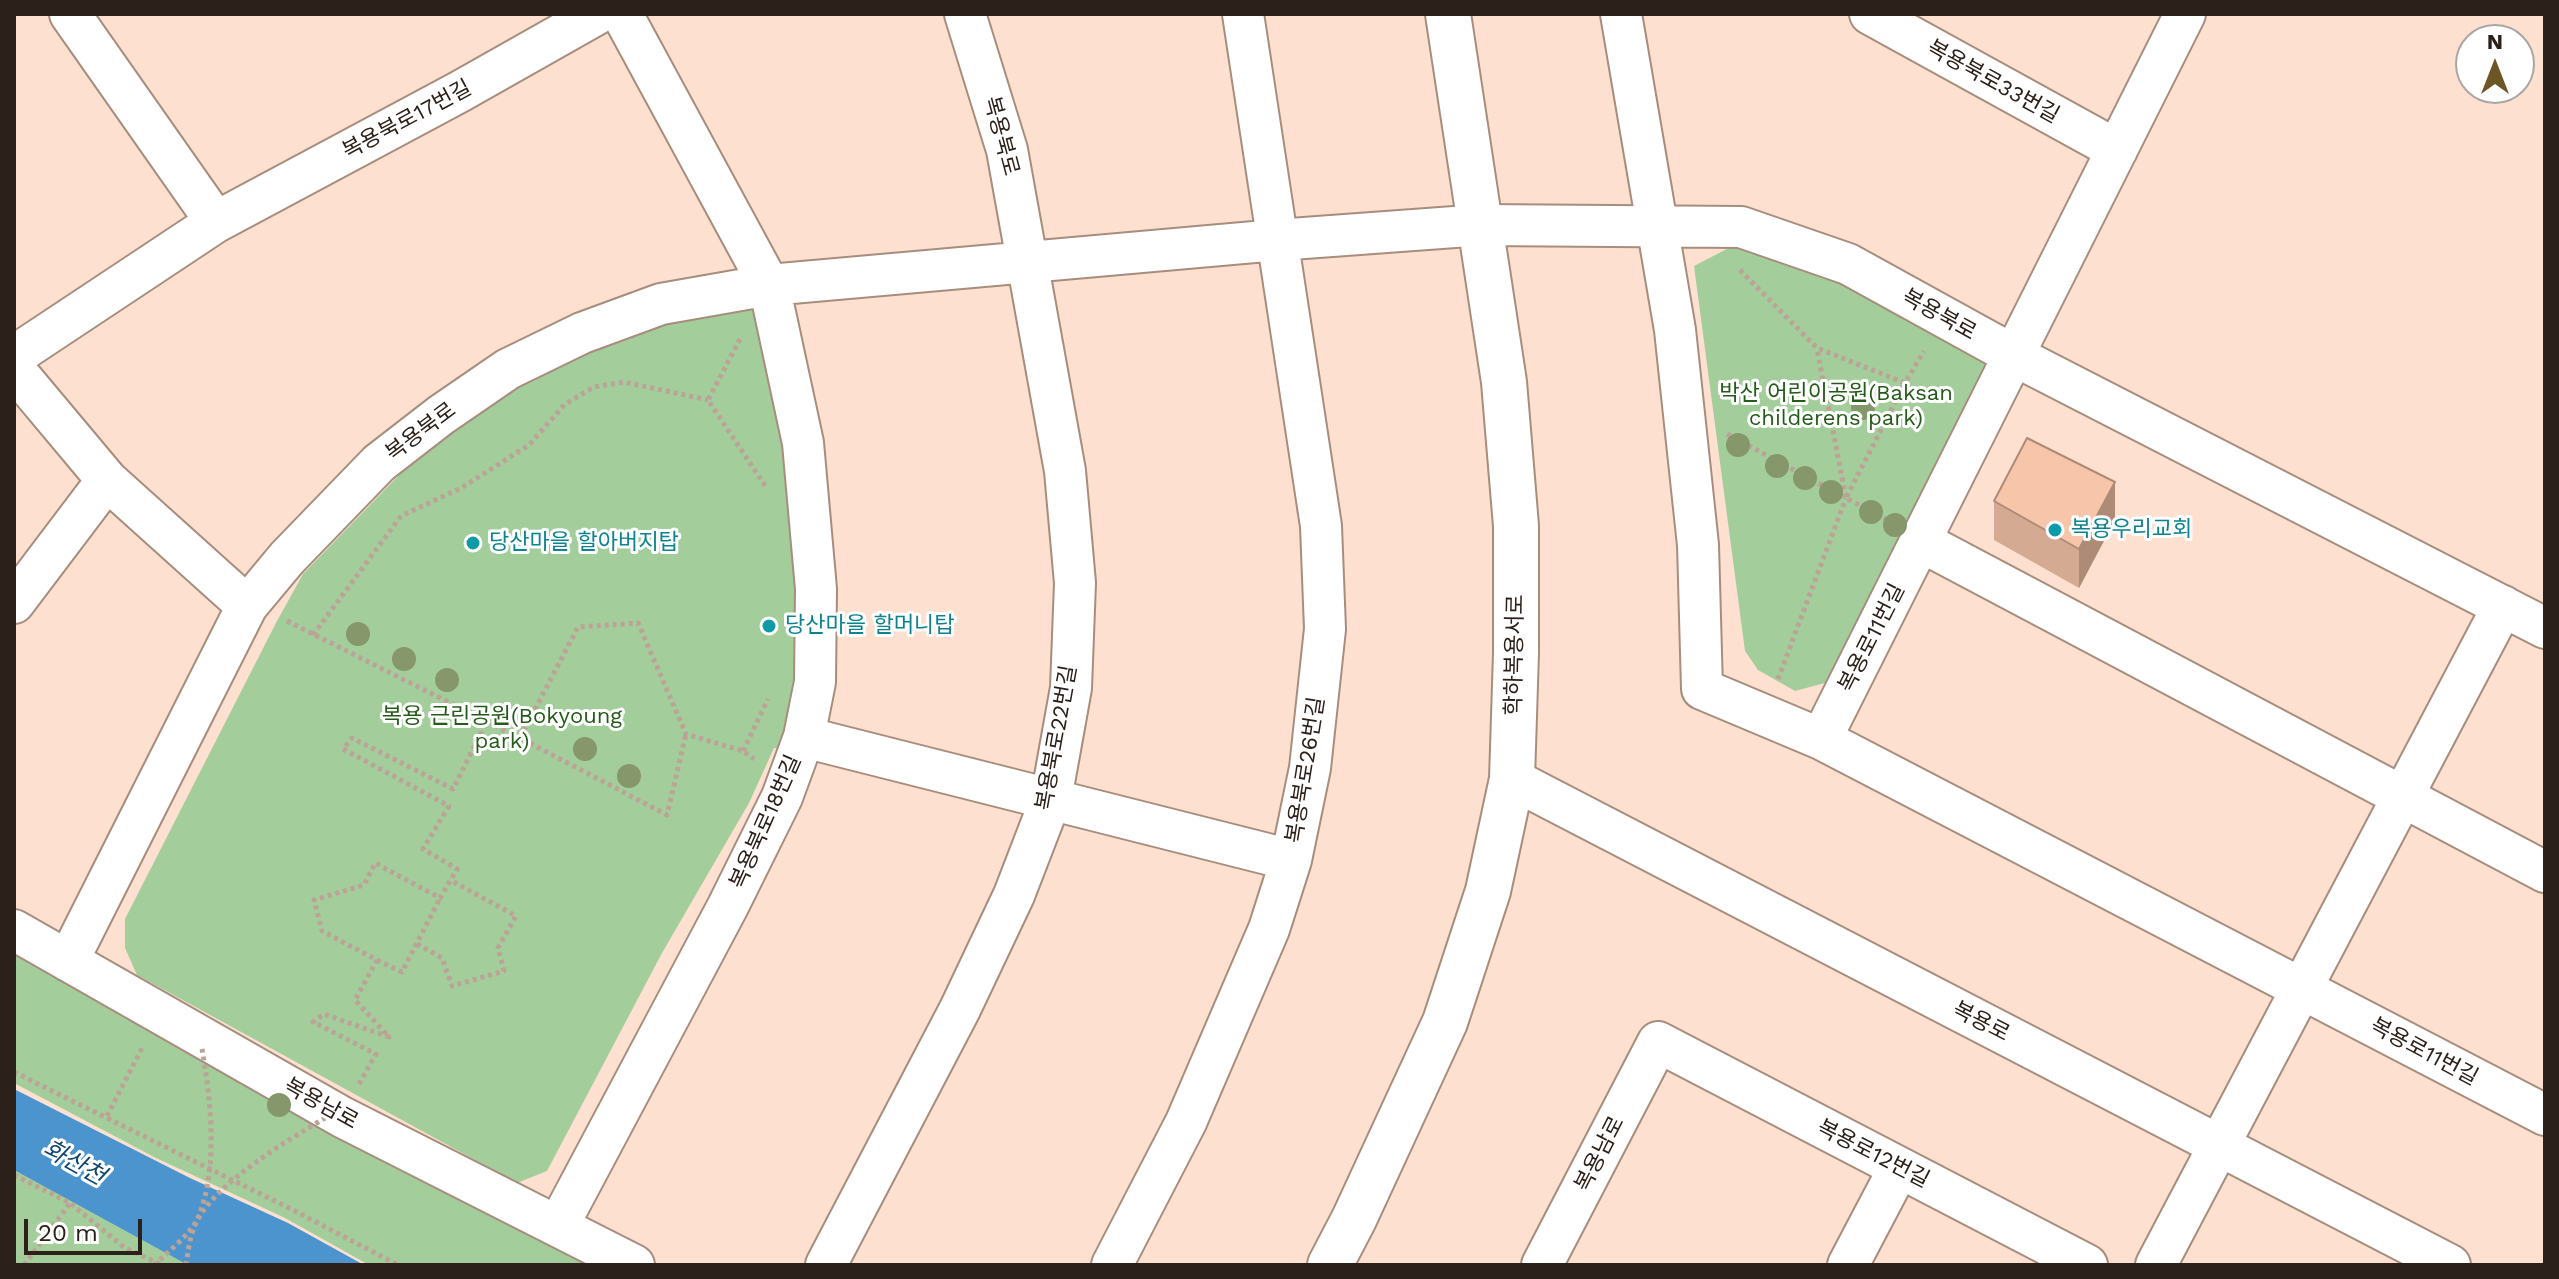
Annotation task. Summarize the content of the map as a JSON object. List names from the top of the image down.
{
  "streets": {
    "street": [
      "복용북로33번길",
      "복용북로17번길",
      "복용북로",
      "복용로11번길",
      "학하복용서로",
      "복용북로22번길",
      "복용북로26번길",
      "복용북로18번길",
      "복용로",
      "복용남로",
      "복용로12번길"
    ]
  },
  "crossings": [
    ["복용북로33번길", "복용로11번길"],
    ["복용북로", "복용로11번길"],
    ["복용북로", "학하복용서로"],
    ["복용북로", "복용북로22번길"],
    ["복용북로", "복용북로26번길"],
    ["복용북로", "복용북로18번길"],
    ["복용북로", "복용남로"],
    ["학하복용서로", "복용로"],
    ["복용북로18번길", "복용남로"],
    ["복용남로", "복용로12번길"]
  ],
  "water": ["화산천"],
  "parks": ["박산 어린이공원(Baksan childerens park)", "복용 근린공원(Bokyoung park)"],
  "places": ["복용우리교회", "당산마을 할아버지탑", "당산마을 할머니탑"],
  "scale_bar": "20 m",
  "north": "top"
}
